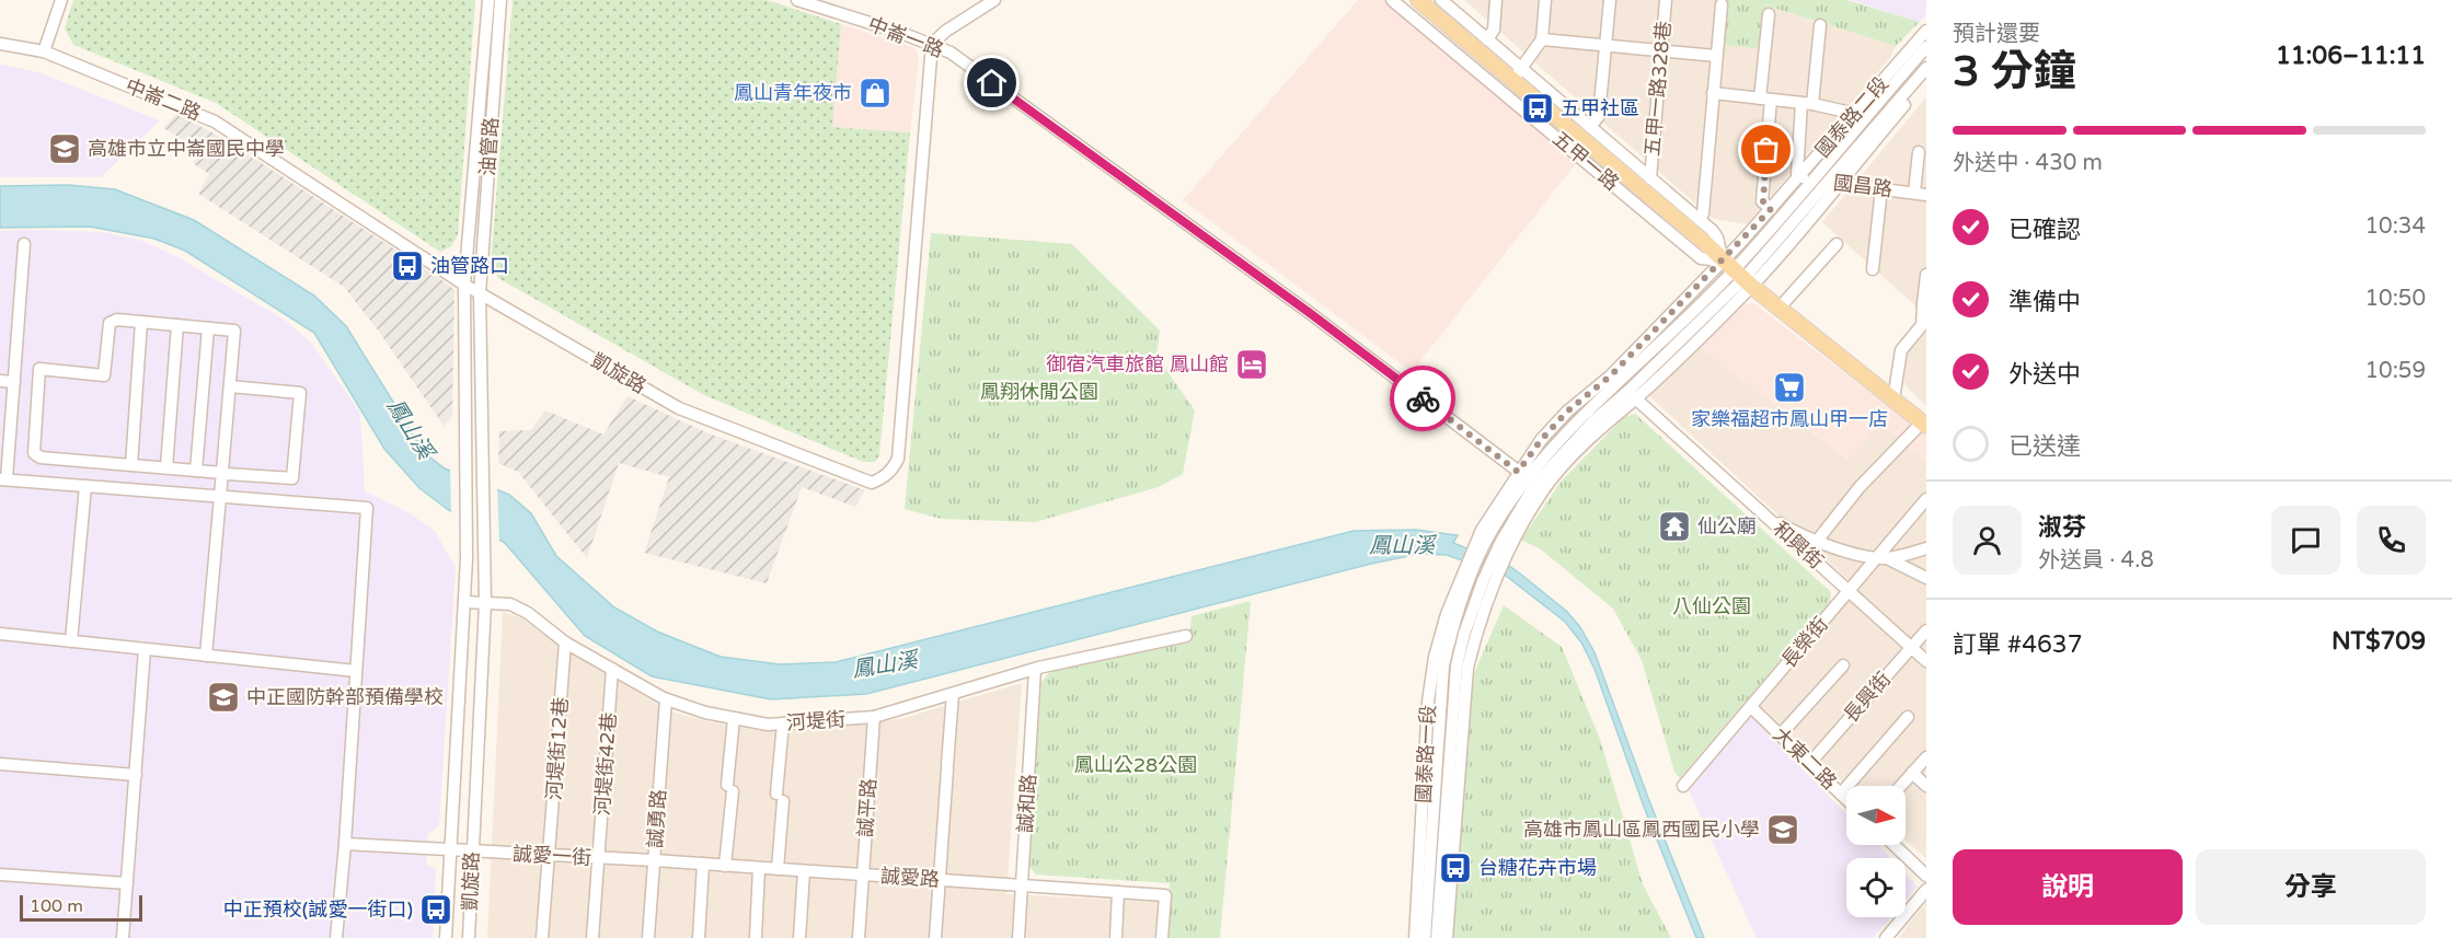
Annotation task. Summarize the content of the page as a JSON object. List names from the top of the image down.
{
  "streets": {
    "main road": ["五甲一路"],
    "street": [
      "中崙一路",
      "五甲一路328巷",
      "中崙二路",
      "國泰路二段",
      "油管路",
      "國昌路",
      "凱旋路",
      "和興街",
      "長榮街",
      "長興街",
      "河堤街",
      "河堤街12巷",
      "國泰路一段",
      "大東二路",
      "河堤街42巷",
      "誠和路",
      "誠平路",
      "誠勇路",
      "誠愛一街",
      "誠愛路"
    ]
  },
  "crossings": [
    ["中崙一路", "凱旋路"],
    ["五甲一路328巷", "五甲一路"],
    ["中崙二路", "油管路"],
    ["中崙二路", "凱旋路"],
    ["國泰路二段", "五甲一路"],
    ["國泰路二段", "國昌路"],
    ["油管路", "凱旋路"],
    ["凱旋路", "河堤街"],
    ["凱旋路", "誠愛一街"],
    ["和興街", "長榮街"],
    ["和興街", "長興街"],
    ["長榮街", "大東二路"],
    ["長興街", "大東二路"],
    ["河堤街", "河堤街12巷"],
    ["河堤街", "河堤街42巷"],
    ["河堤街", "誠和路"],
    ["河堤街", "誠平路"],
    ["河堤街", "誠勇路"],
    ["河堤街12巷", "誠愛一街"],
    ["河堤街42巷", "誠愛一街"],
    ["誠和路", "誠愛路"],
    ["誠平路", "誠愛路"],
    ["誠勇路", "誠愛一街"],
    ["誠勇路", "誠愛路"],
    ["誠愛一街", "誠愛路"]
  ],
  "water": ["鳳山溪"],
  "parks": ["鳳翔休閒公園", "八仙公園", "鳳山公28公園"],
  "places": {
    "shop": ["鳳山青年夜市"],
    "bus stop": [
      "五甲社區",
      "油管路口",
      "台糖花卉市場",
      "中正預校(誠愛一街口)"
    ],
    "school or university": ["高雄市立中崙國民中學", "中正國防幹部預備學校", "高雄市鳳山區鳳西國民小學"],
    "hotel": ["御宿汽車旅館 鳳山館"],
    "supermarket": ["家樂福超市鳳山甲一店"],
    "temple": ["仙公廟"]
  },
  "scale_bar": "100 m",
  "north": "right",
  "page": {
    "heading": ["3 分鐘", "預計還要", "11:06–11:11"],
    "panel": [
      "淑芬",
      "外送員 · 4.8",
      "訂單 #4637",
      "NT$709"
    ],
    "bar": "外送中 · 430 m",
    "list": [
      ["已確認", "10:34"],
      ["準備中", "10:50"],
      ["外送中", "10:59"],
      "已送達"
    ],
    "buttons": ["說明", "分享"],
    "scale": "100 m"
  }
}
